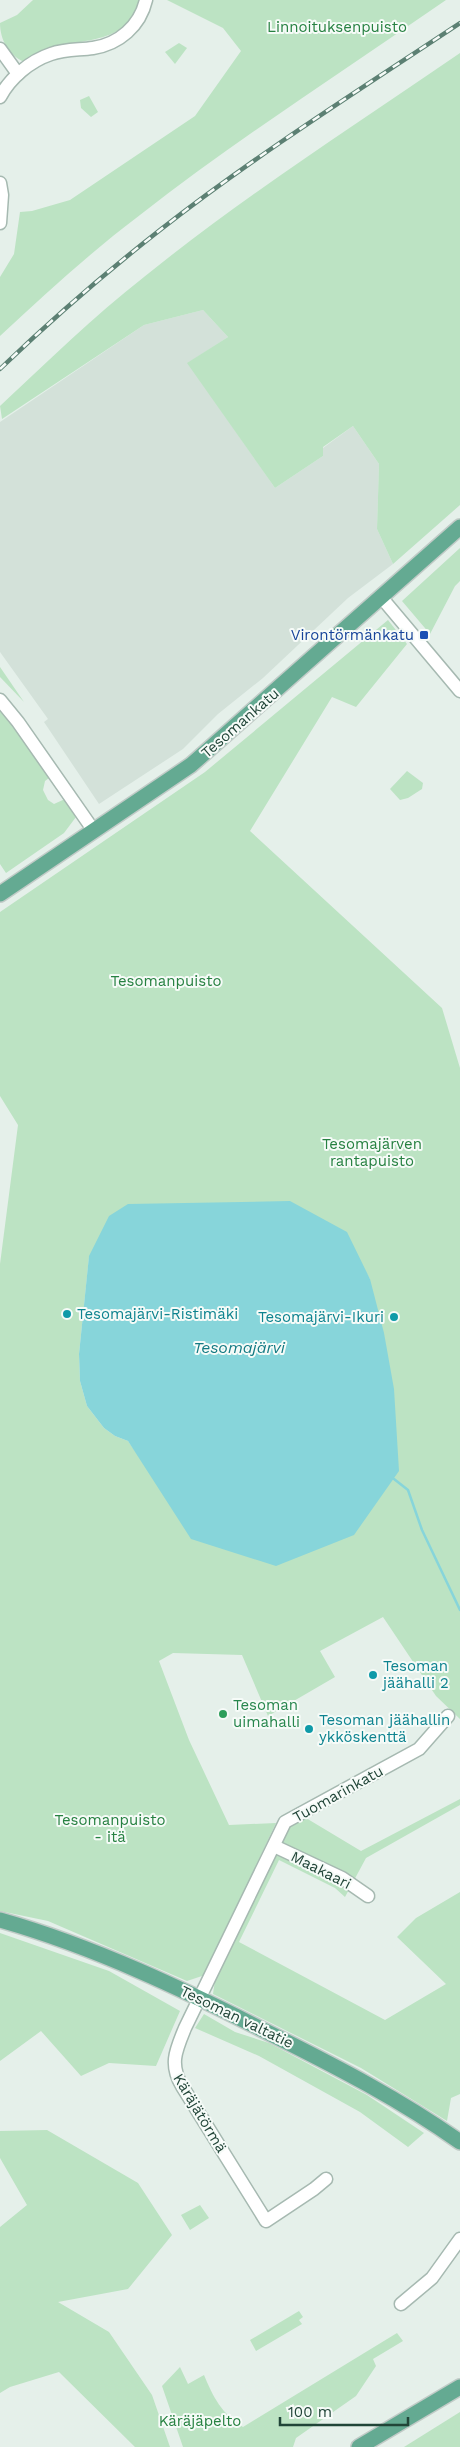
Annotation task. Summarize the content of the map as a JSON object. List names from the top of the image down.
{
  "streets": {
    "main road": ["Tesomankatu", "Tesoman valtatie"],
    "street": ["Tuomarinkatu", "Maakaari", "Käräjätörmä"]
  },
  "crossings": [
    ["Tuomarinkatu", "Maakaari"],
    ["Tuomarinkatu", "Tesoman valtatie"],
    ["Tuomarinkatu", "Käräjätörmä"],
    ["Tesoman valtatie", "Käräjätörmä"]
  ],
  "water": ["Tesomajärvi"],
  "parks": [
    "Linnoituksenpuisto",
    "Tesomanpuisto",
    "Tesomajärven rantapuisto",
    "Tesomanpuisto - itä",
    "Käräjäpelto"
  ],
  "places": {
    "transit": ["Virontörmänkatu"],
    "other": [
      "Tesomajärvi-Ristimäki",
      "Tesomajärvi-Ikuri",
      "Tesoman jäähalli 2",
      "Tesoman uimahalli",
      "Tesoman jäähallin ykköskenttä"
    ]
  },
  "scale_bar": "100 m"
}
